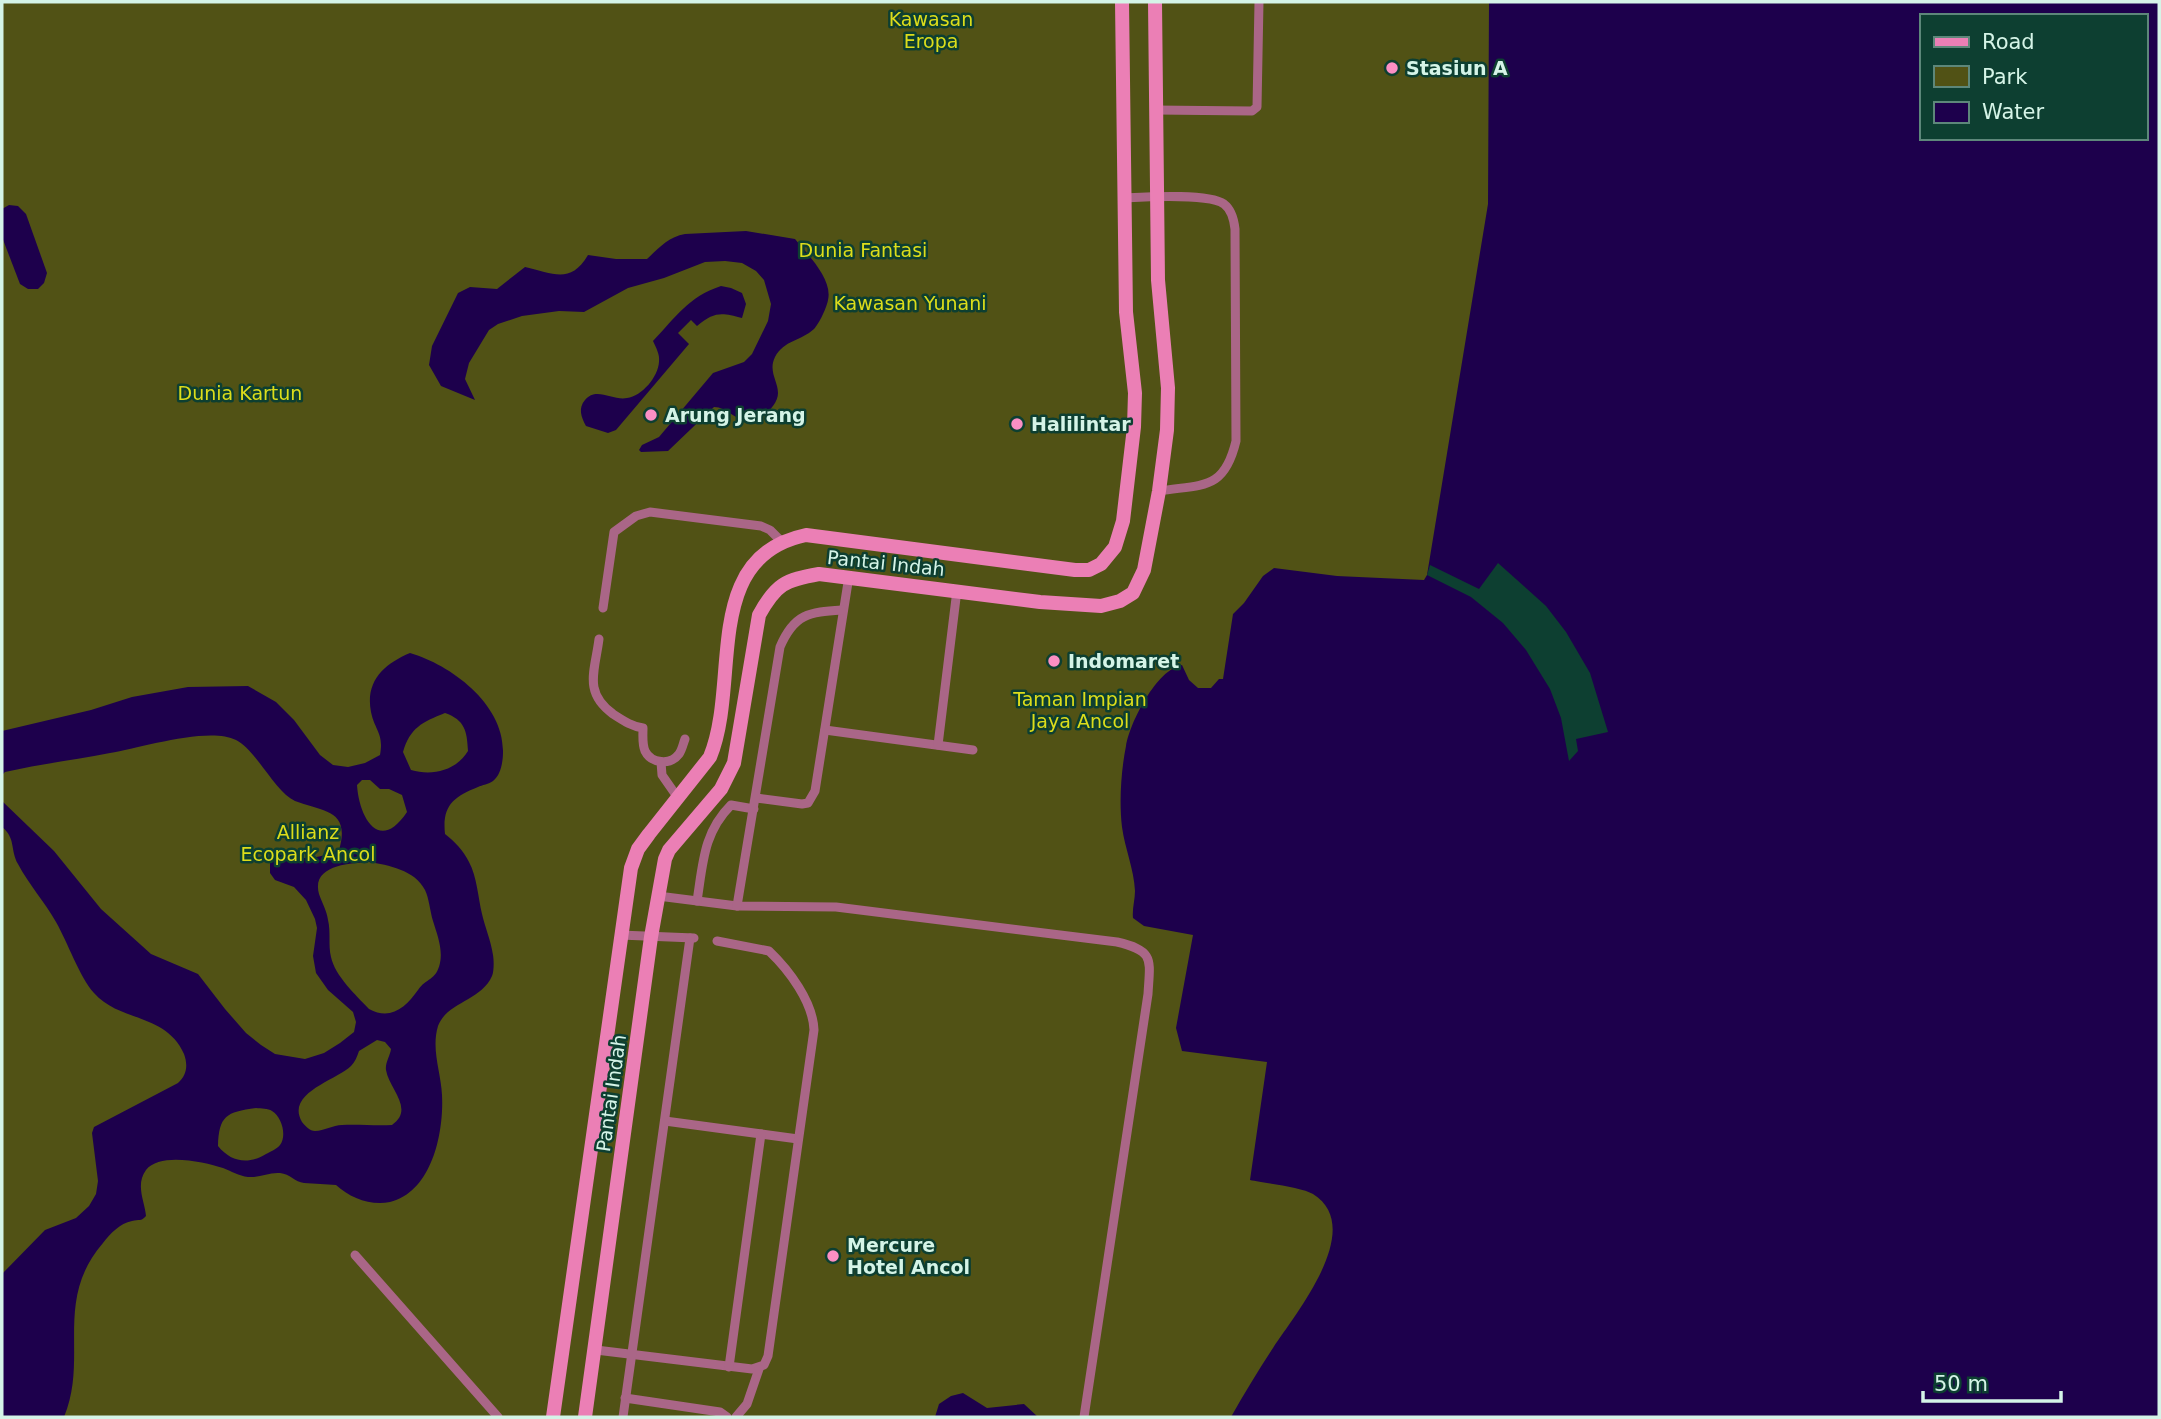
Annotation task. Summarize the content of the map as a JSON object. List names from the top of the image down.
{
  "streets": {
    "street": ["Pantai Indah"]
  },
  "parks": [
    "Kawasan Eropa",
    "Dunia Fantasi",
    "Kawasan Yunani",
    "Dunia Kartun",
    "Taman Impian Jaya Ancol",
    "Allianz Ecopark Ancol"
  ],
  "places": [
    "Stasiun A",
    "Arung Jerang",
    "Halilintar",
    "Indomaret",
    "Mercure Hotel Ancol"
  ],
  "legend": ["Road", "Park", "Water"],
  "scale_bar": "50 m"
}
